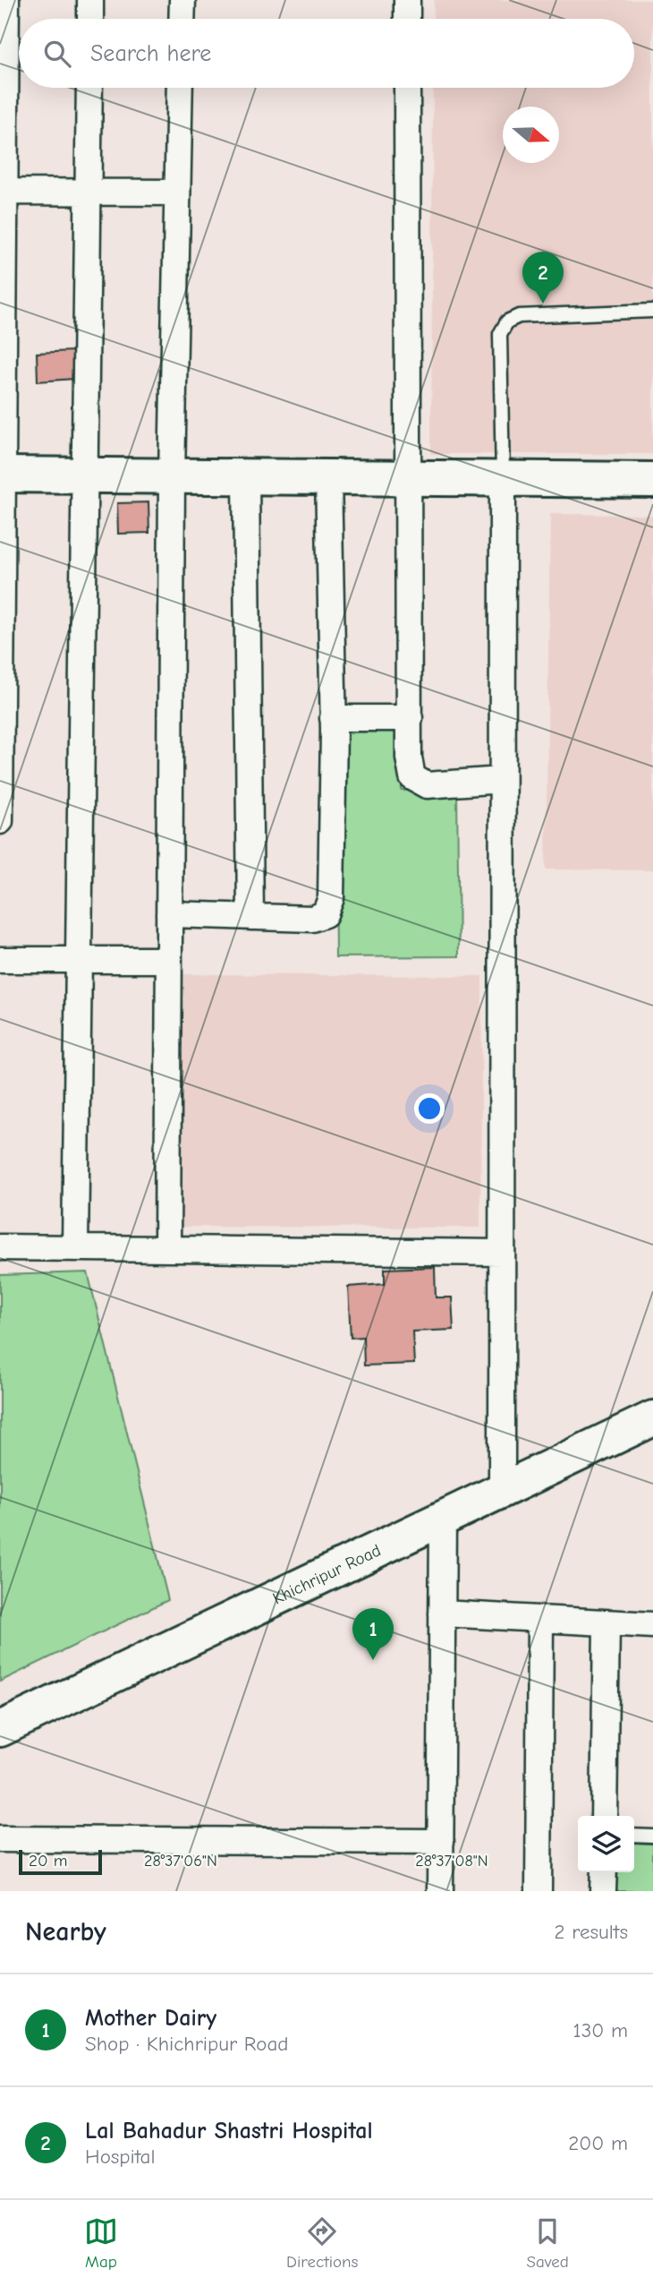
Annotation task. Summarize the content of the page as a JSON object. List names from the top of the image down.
{
  "streets": {
    "main road": ["Khichripur Road"]
  },
  "scale_bar": "20 m",
  "north": "right",
  "page": {
    "search": "Search here",
    "pins": ["2", "1"],
    "scale": "20 m",
    "heading": ["Nearby", "2 results"],
    "list": [
      {
        "mark": "1",
        "name": "Mother Dairy",
        "note": "Shop · Khichripur Road",
        "value": "130 m"
      },
      {
        "mark": "2",
        "name": "Lal Bahadur Shastri Hospital",
        "note": "Hospital",
        "value": "200 m"
      }
    ],
    "nav": ["Map", "Directions", "Saved"]
  },
  "coordinates": ["28°37'06\"N", "28°37'08\"N"]
}
